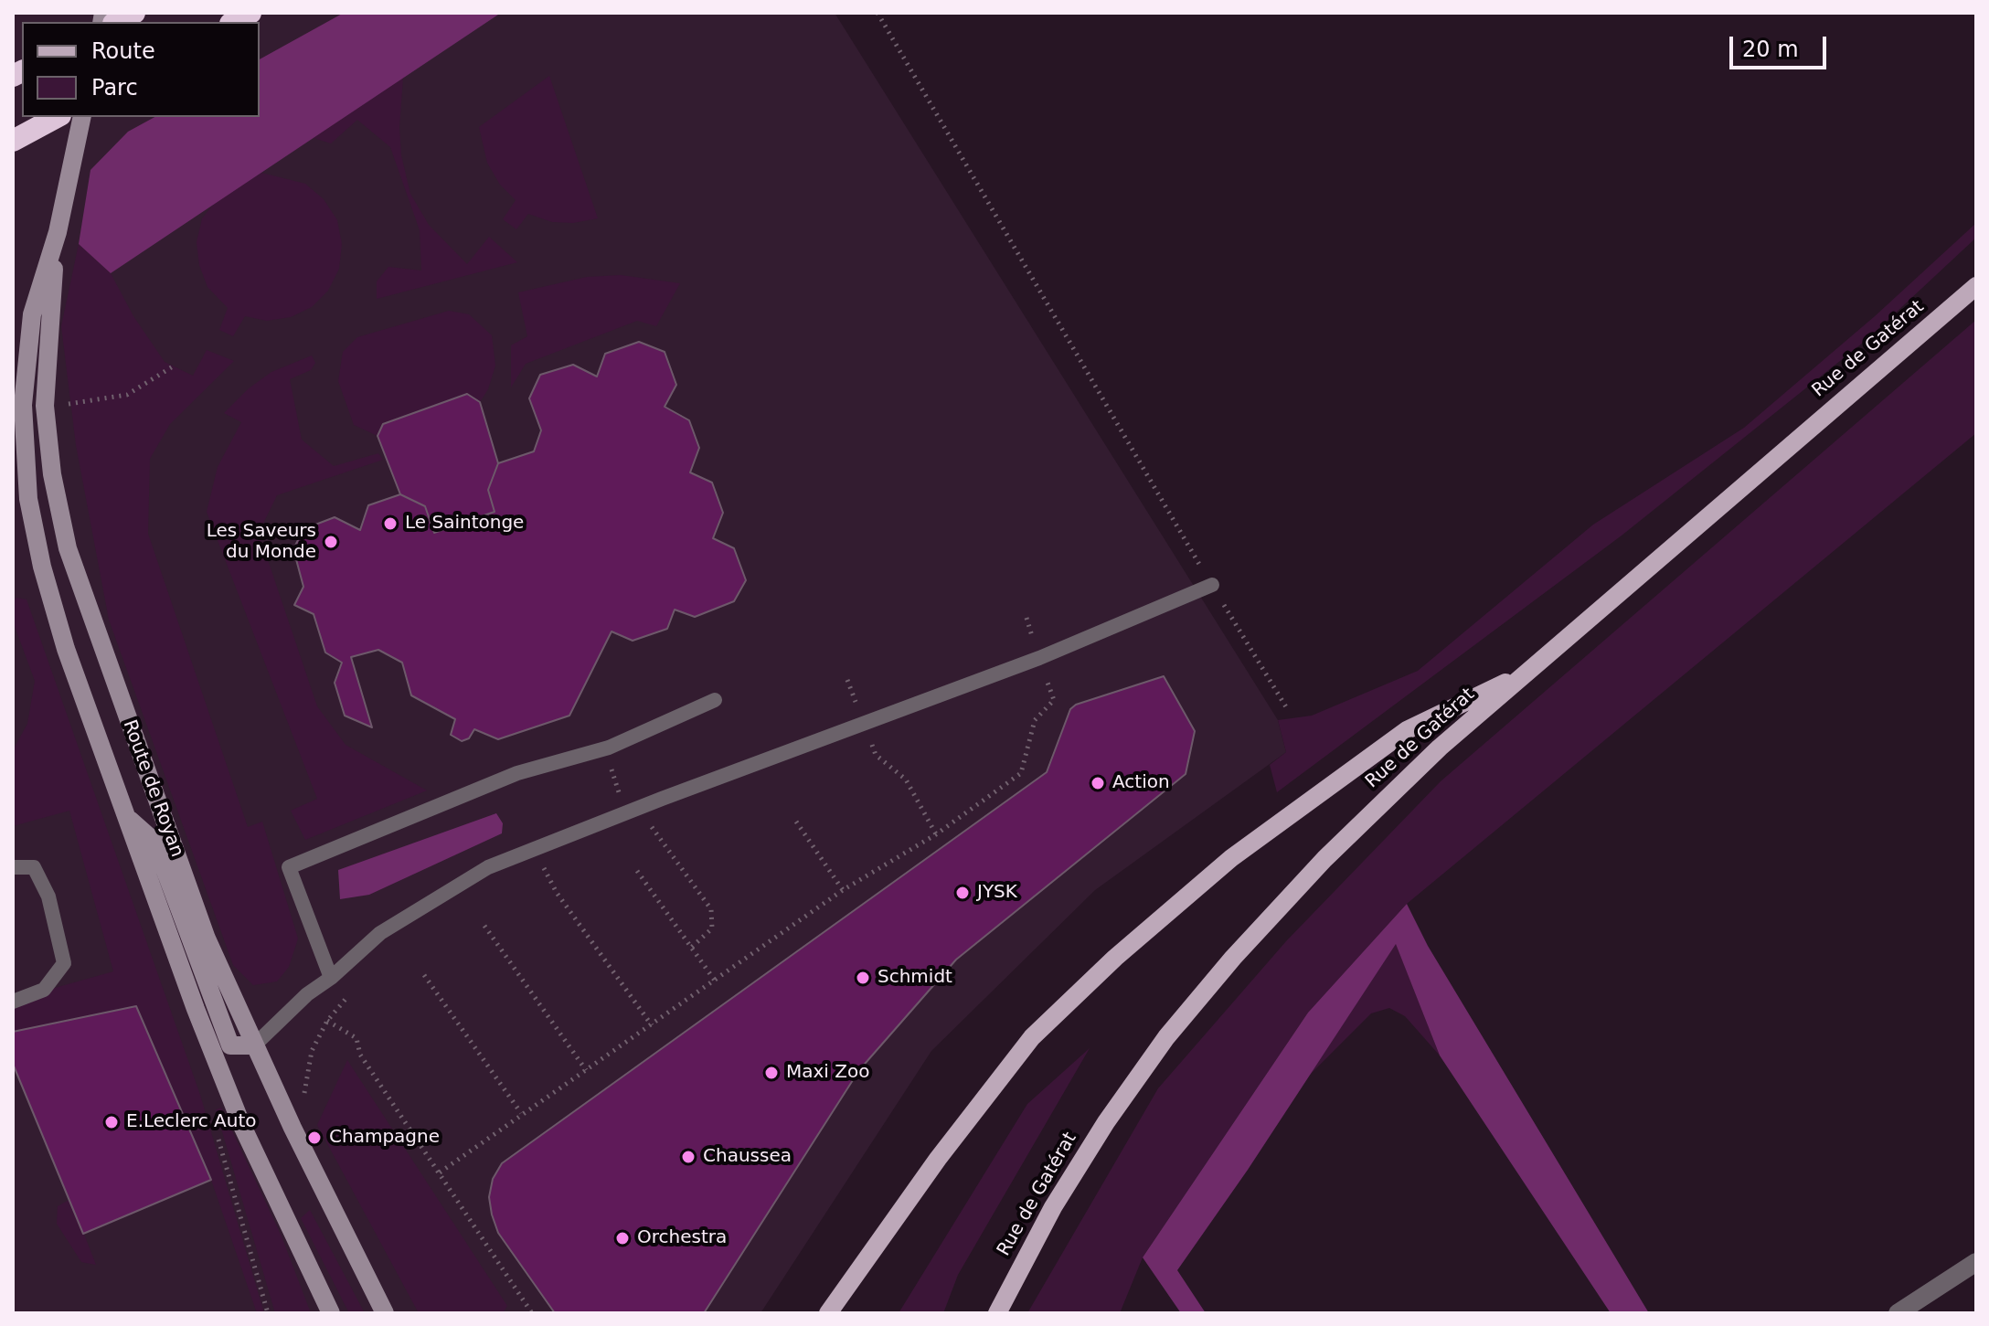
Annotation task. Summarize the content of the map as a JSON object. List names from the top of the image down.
{
  "streets": {
    "main road": ["Rue de Gatérat", "Route de Royan"]
  },
  "places": [
    "Le Saintonge",
    "Les Saveurs du Monde",
    "Action",
    "JYSK",
    "Schmidt",
    "Maxi Zoo",
    "E.Leclerc Auto",
    "Champagne",
    "Chaussea",
    "Orchestra"
  ],
  "legend": ["Route", "Parc"],
  "scale_bar": "20 m"
}
